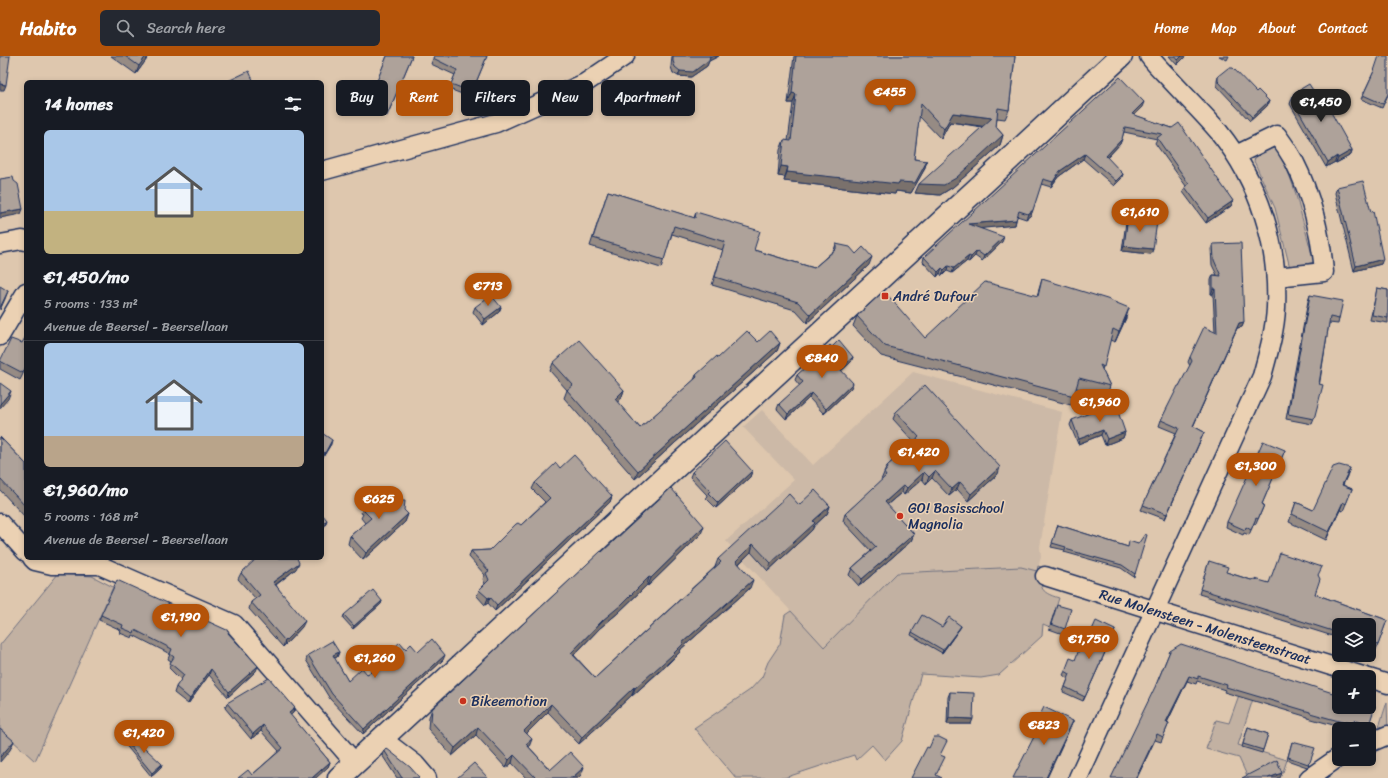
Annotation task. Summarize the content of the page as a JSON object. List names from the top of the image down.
{
  "streets": {
    "street": ["Rue Molensteen - Molensteenstraat"]
  },
  "places": {
    "transit": ["André Dufour"],
    "other": ["GO! Basisschool Magnolia", "Bikeemotion"]
  },
  "page": {
    "header": "Habito",
    "search": "Search here",
    "nav": [
      "Home",
      "Map",
      "About",
      "Contact"
    ],
    "price": [
      "€455",
      "€1,450",
      "€1,610",
      "€713",
      "€840",
      "€1,960",
      "€1,420",
      "€1,300",
      "€625",
      "€1,190",
      "€1,750",
      "€1,260",
      "€823",
      "€1,420"
    ],
    "chip": [
      "Buy",
      "Rent",
      "Filters",
      "New",
      "Apartment"
    ],
    "heading": "14 homes",
    "list": [
      {
        "name": "€1,450/mo",
        "note": "5 rooms · 133 m² · Avenue de Beersel - Beersellaan"
      },
      {
        "name": "€1,960/mo",
        "note": "5 rooms · 168 m² · Avenue de Beersel - Beersellaan"
      }
    ],
    "map_buttons": ["+", "−"]
  }
}
